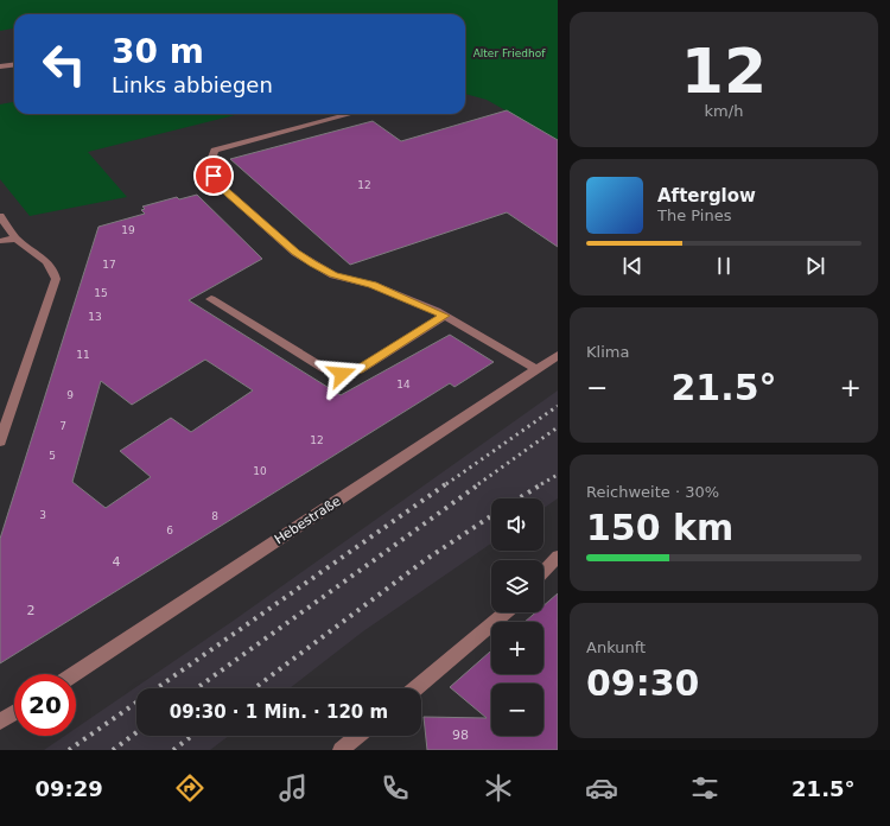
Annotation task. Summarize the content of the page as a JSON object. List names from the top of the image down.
{
  "streets": {
    "street": ["Hebestraße"]
  },
  "parks": ["Alter Friedhof"],
  "house_numbers": [
    "12",
    "19",
    "17",
    "15",
    "13",
    "11",
    "14",
    "9",
    "7",
    "12",
    "5",
    "10",
    "3",
    "8",
    "6",
    "4",
    "2",
    "98"
  ],
  "page": {
    "tile": [
      ["12", "km/h"],
      "Klima",
      ["Reichweite · 30%", "150 km"],
      ["Ankunft", "09:30"]
    ],
    "turn": ["30 m", "Links abbiegen"],
    "song": ["Afterglow", "The Pines"],
    "heat": ["−", "21.5°", "+"],
    "map_buttons": ["+", "−"],
    "limit": "20",
    "trip": "09:30 · 1 Min. · 120 m",
    "tabs": ["09:29", "21.5°"]
  }
}
